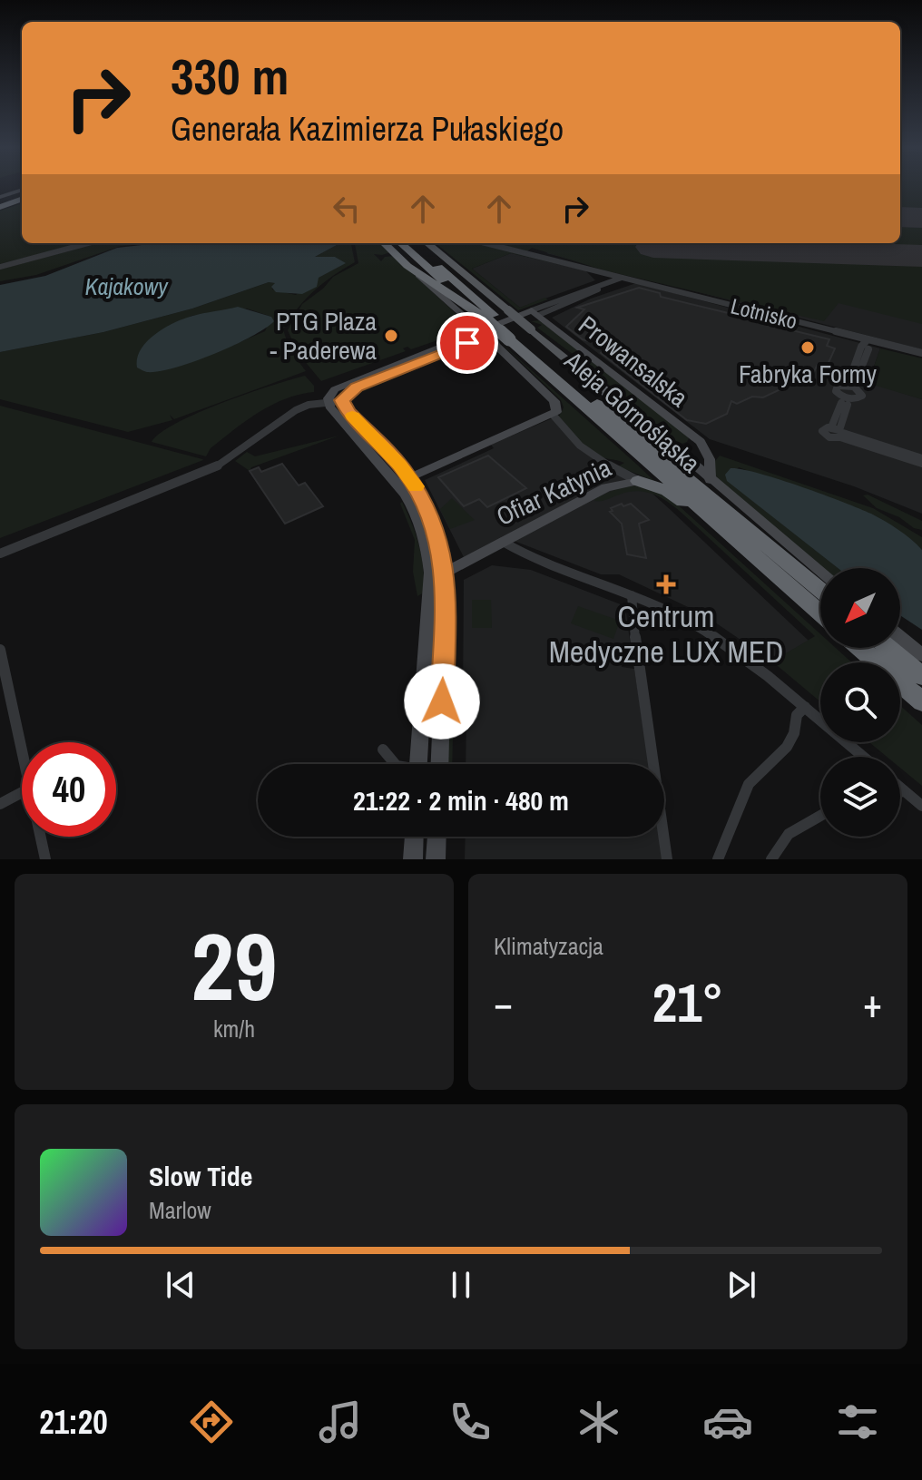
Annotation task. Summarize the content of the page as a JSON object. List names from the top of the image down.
{
  "streets": {
    "highway": ["Aleja Górnośląska"],
    "street": ["Lotnisko", "Prowansalska", "Ofiar Katynia"]
  },
  "crossings": [
    ["Prowansalska", "Aleja Górnośląska"],
    ["Aleja Górnośląska", "Ofiar Katynia"]
  ],
  "water": ["Kajakowy"],
  "places": {
    "other": ["PTG Plaza - Paderewa", "Fabryka Formy"],
    "health": ["Centrum Medyczne LUX MED"]
  },
  "north": "bottom left",
  "page": {
    "turn": ["330 m", "Generała Kazimierza Pułaskiego"],
    "limit": "40",
    "trip": "21:22 · 2 min · 480 m",
    "tile": [
      ["29", "km/h"],
      "Klimatyzacja"
    ],
    "heat": ["−", "21°", "+"],
    "song": ["Slow Tide", "Marlow"],
    "tabs": "21:20"
  }
}
